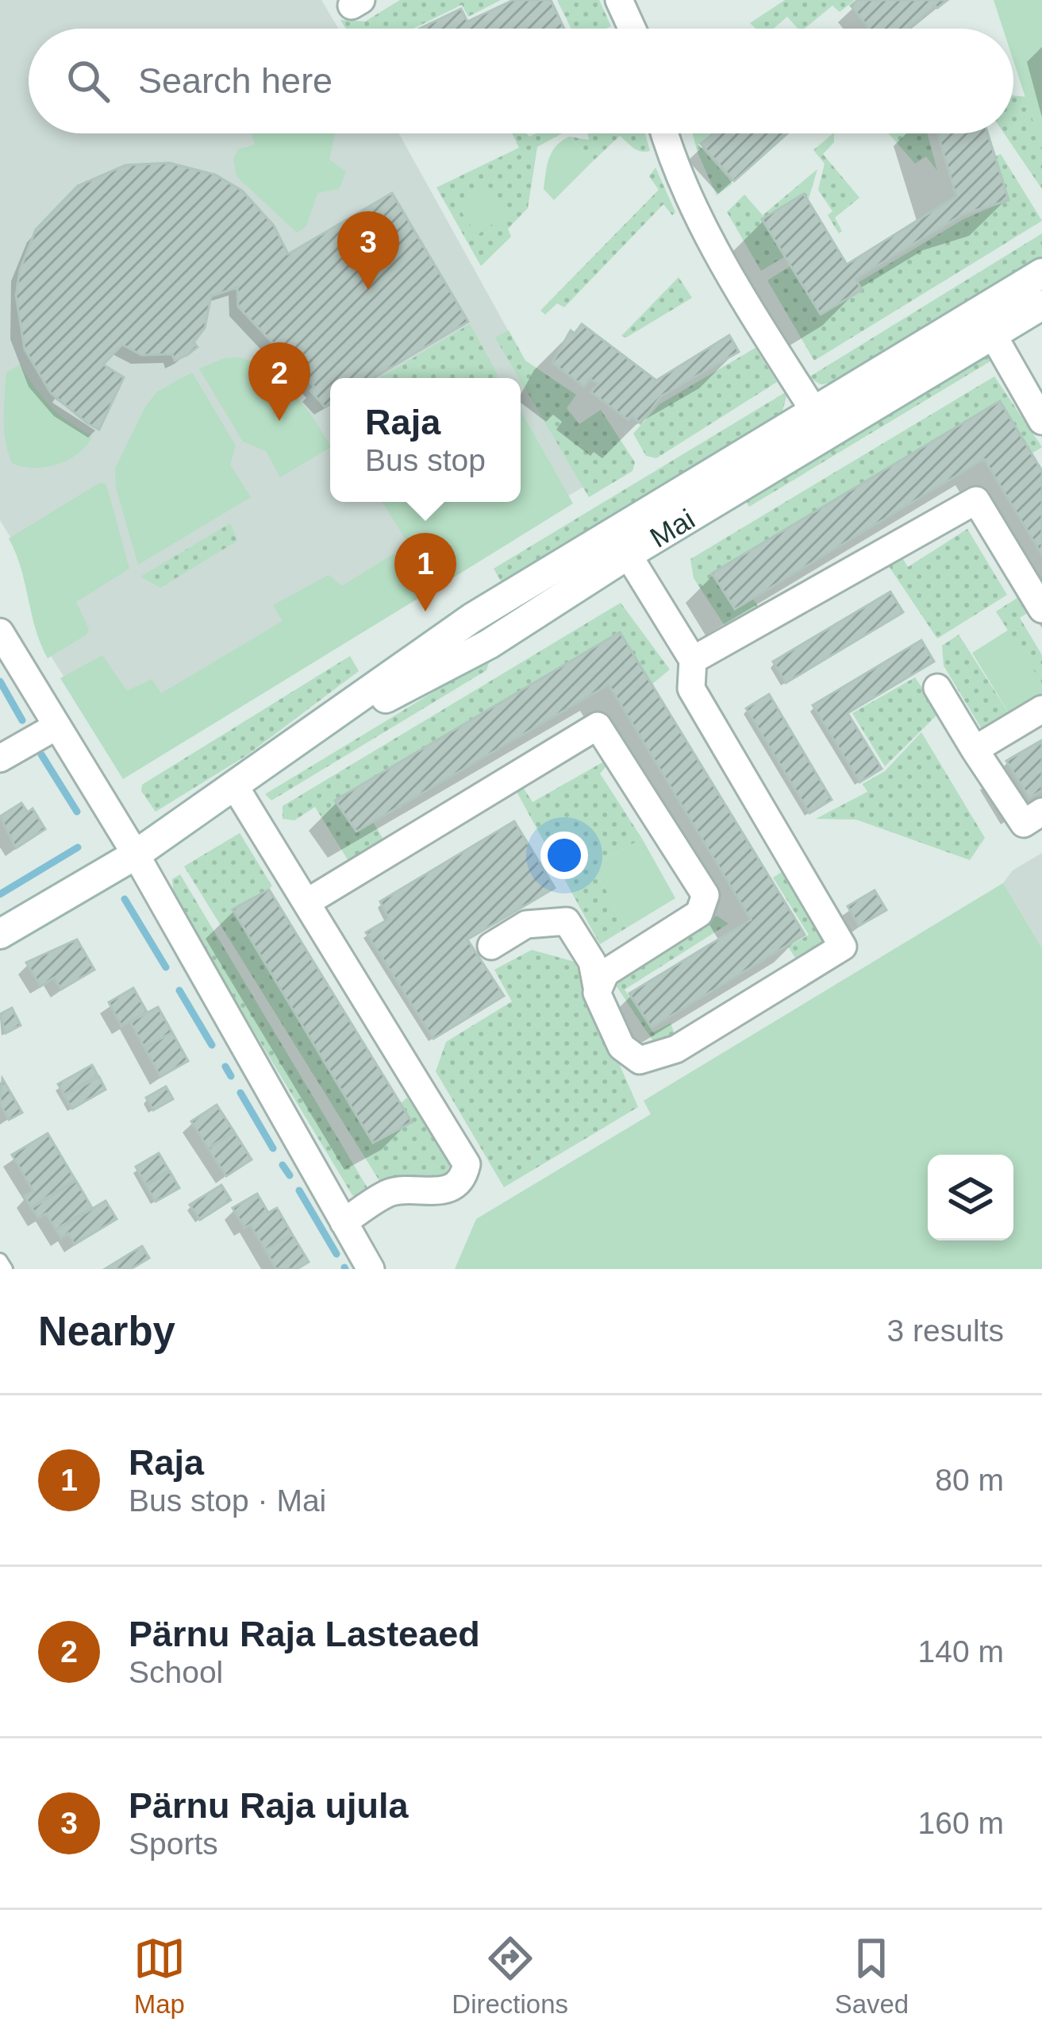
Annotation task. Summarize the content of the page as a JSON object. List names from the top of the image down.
{
  "streets": {
    "street": ["Mai"]
  },
  "page": {
    "search": "Search here",
    "pins": ["3", "2", "1"],
    "popup": ["Raja", "Bus stop"],
    "heading": ["Nearby", "3 results"],
    "list": [
      {
        "mark": "1",
        "name": "Raja",
        "note": "Bus stop · Mai",
        "value": "80 m"
      },
      {
        "mark": "2",
        "name": "Pärnu Raja Lasteaed",
        "note": "School",
        "value": "140 m"
      },
      {
        "mark": "3",
        "name": "Pärnu Raja ujula",
        "note": "Sports",
        "value": "160 m"
      }
    ],
    "nav": ["Map", "Directions", "Saved"]
  }
}
